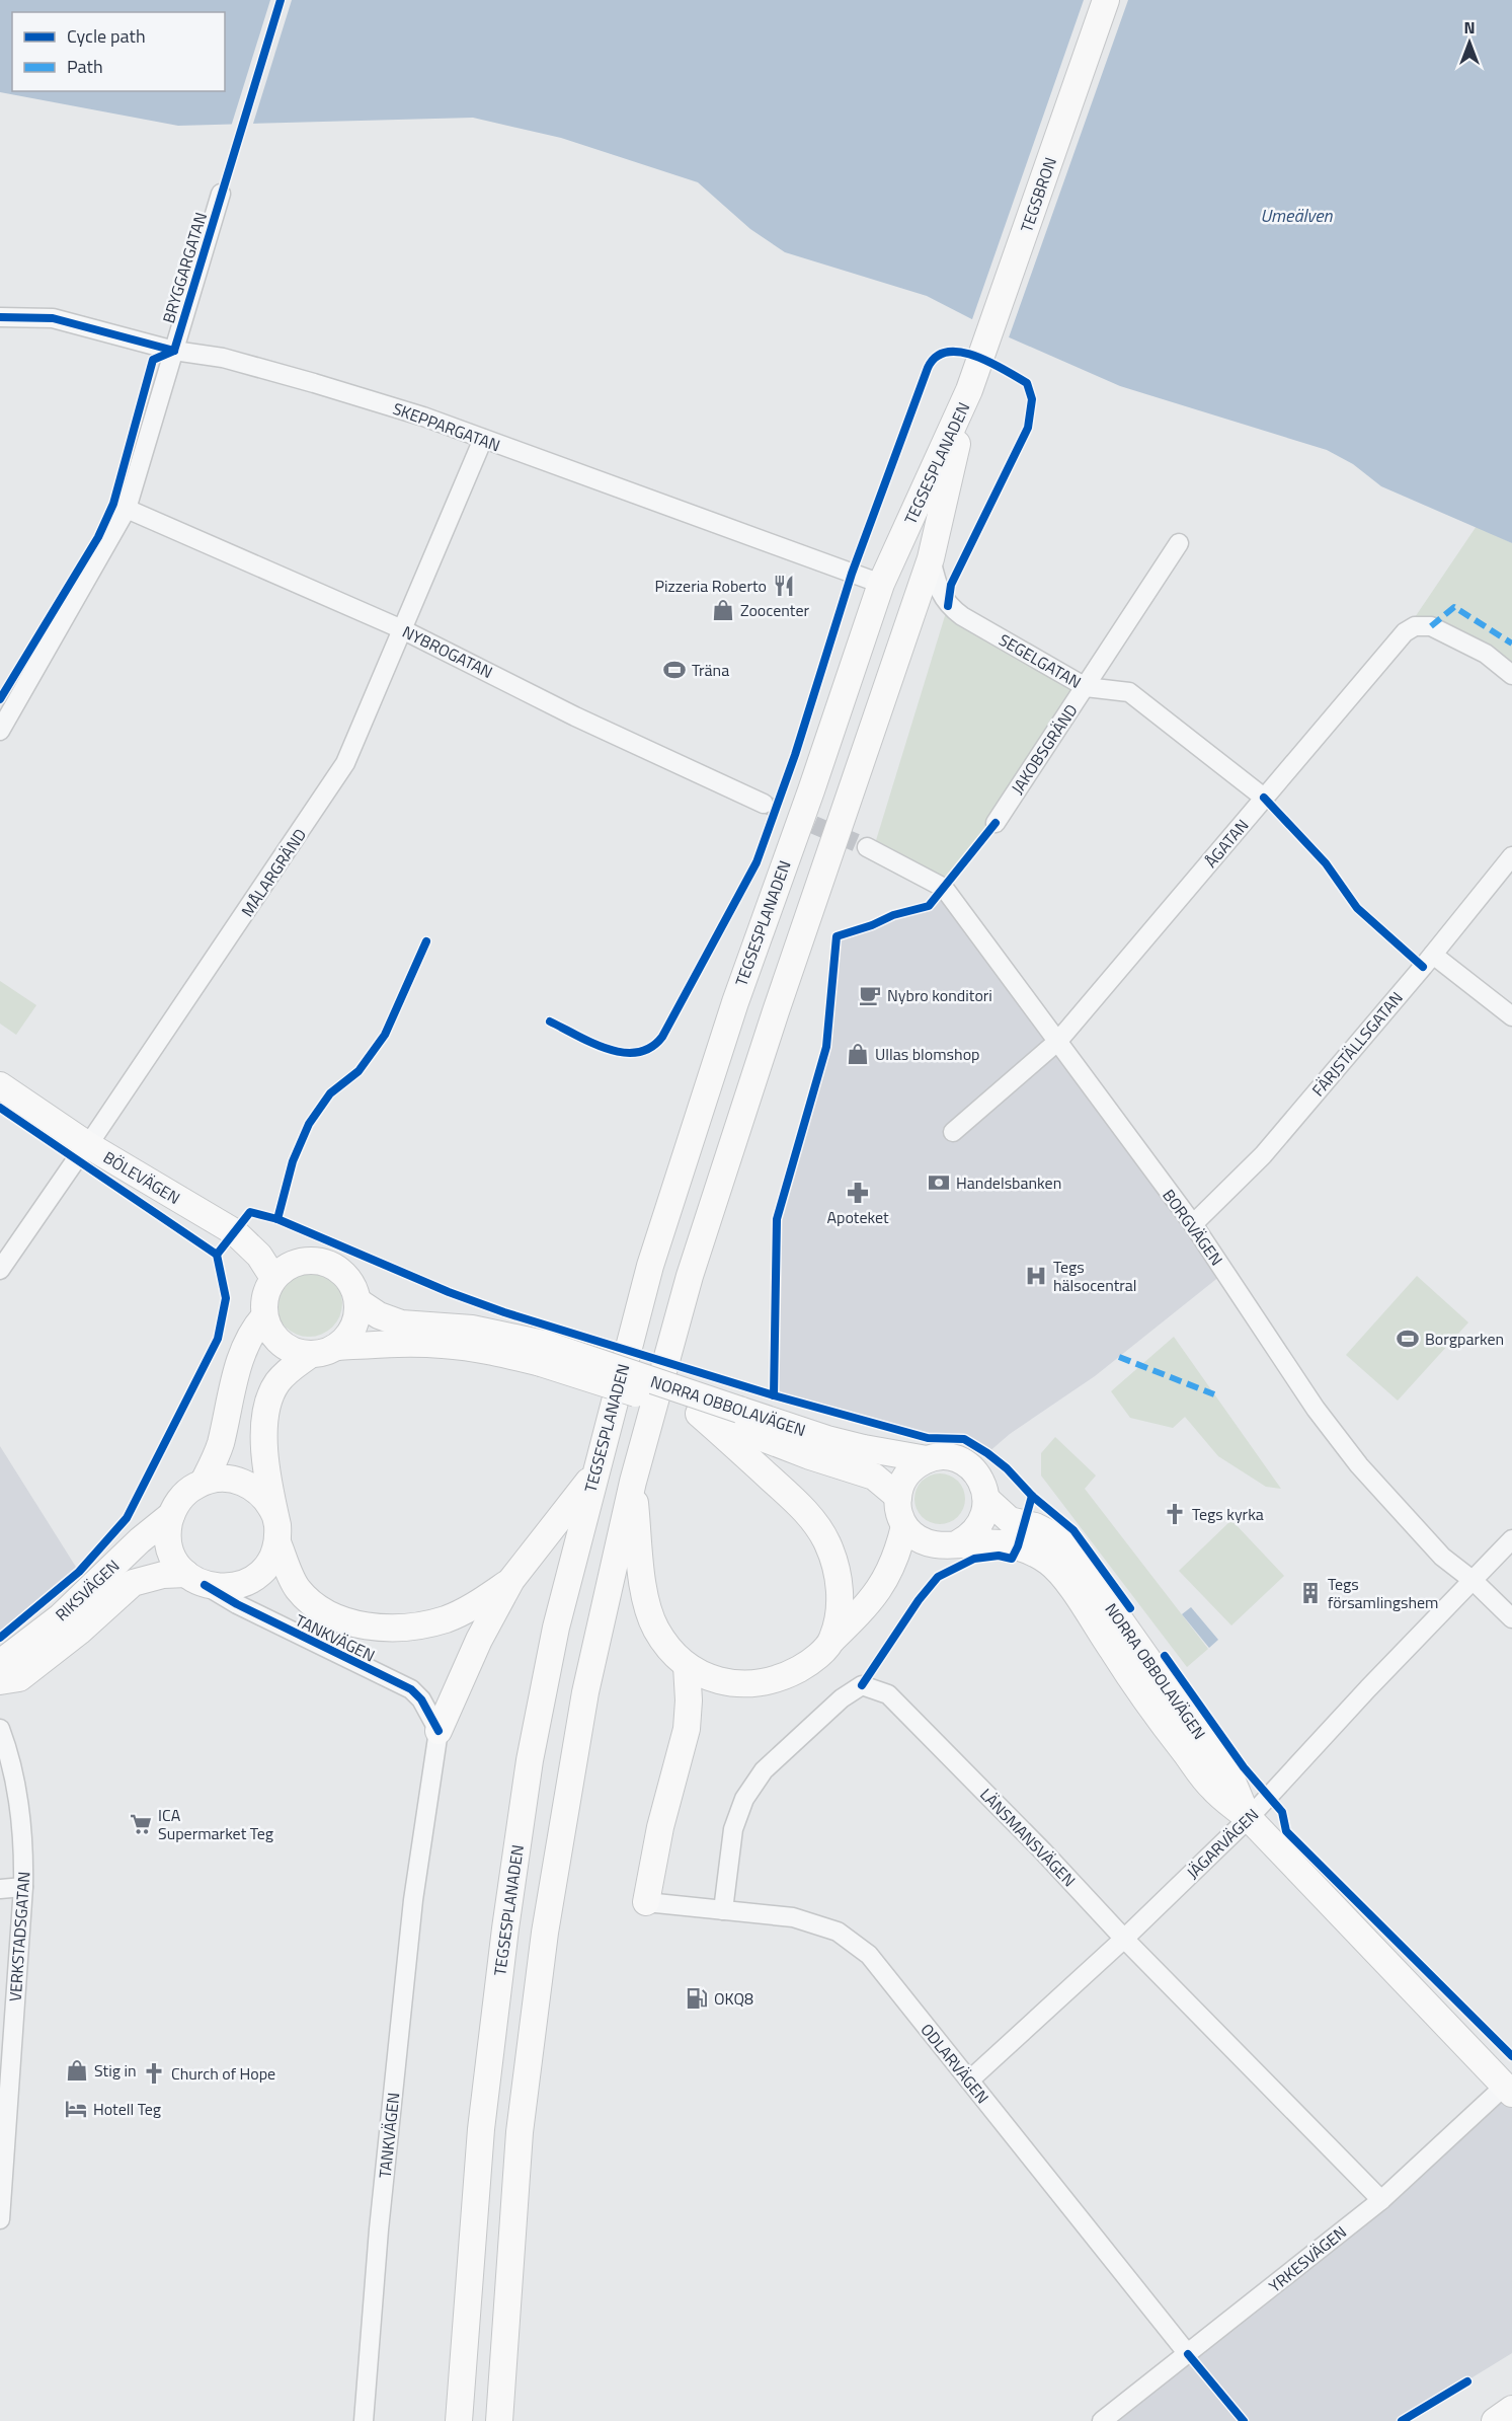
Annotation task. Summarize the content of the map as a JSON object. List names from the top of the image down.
{
  "streets": {
    "main road": [
      "TEGSBRON",
      "TEGSESPLANADEN",
      "BÖLEVÄGEN",
      "NORRA OBBOLAVÄGEN",
      "RIKSVÄGEN"
    ],
    "street": [
      "BRYGGARGATAN",
      "SKEPPARGATAN",
      "NYBROGATAN",
      "SEGELGATAN",
      "JAKOBSGRÄND",
      "ÅGATAN",
      "MÅLARGRÄND",
      "FÄRJSTÄLLSGATAN",
      "BORGVÄGEN",
      "TANKVÄGEN",
      "LÄNSMANSVÄGEN",
      "JÄGARVÄGEN",
      "VERKSTADSGATAN",
      "ODLARVÄGEN",
      "YRKESVÄGEN"
    ]
  },
  "crossings": [
    ["TEGSBRON", "TEGSESPLANADEN"],
    ["BRYGGARGATAN", "SKEPPARGATAN"],
    ["BRYGGARGATAN", "NYBROGATAN"],
    ["SKEPPARGATAN", "TEGSESPLANADEN"],
    ["SKEPPARGATAN", "MÅLARGRÄND"],
    ["TEGSESPLANADEN", "SEGELGATAN"],
    ["NYBROGATAN", "MÅLARGRÄND"],
    ["SEGELGATAN", "JAKOBSGRÄND"],
    ["SEGELGATAN", "ÅGATAN"],
    ["ÅGATAN", "BORGVÄGEN"],
    ["MÅLARGRÄND", "BÖLEVÄGEN"],
    ["FÄRJSTÄLLSGATAN", "BORGVÄGEN"],
    ["BÖLEVÄGEN", "NORRA OBBOLAVÄGEN"],
    ["BÖLEVÄGEN", "RIKSVÄGEN"],
    ["BORGVÄGEN", "JÄGARVÄGEN"],
    ["NORRA OBBOLAVÄGEN", "RIKSVÄGEN"],
    ["NORRA OBBOLAVÄGEN", "JÄGARVÄGEN"],
    ["NORRA OBBOLAVÄGEN", "YRKESVÄGEN"],
    ["RIKSVÄGEN", "TANKVÄGEN"],
    ["LÄNSMANSVÄGEN", "JÄGARVÄGEN"],
    ["LÄNSMANSVÄGEN", "ODLARVÄGEN"],
    ["LÄNSMANSVÄGEN", "YRKESVÄGEN"],
    ["JÄGARVÄGEN", "ODLARVÄGEN"],
    ["ODLARVÄGEN", "YRKESVÄGEN"]
  ],
  "water": ["Umeälven"],
  "places": {
    "restaurant": ["Pizzeria Roberto"],
    "shop": ["Zoocenter", "Ullas blomshop", "Stig in"],
    "sports": ["Träna", "Borgparken"],
    "cafe": ["Nybro konditori"],
    "bank": ["Handelsbanken"],
    "pharmacy": ["Apoteket"],
    "hospital": ["Tegs hälsocentral"],
    "church": ["Tegs kyrka", "Church of Hope"],
    "building": ["Tegs församlingshem"],
    "supermarket": ["ICA Supermarket Teg"],
    "fuel station": ["OKQ8"],
    "hotel": ["Hotell Teg"]
  },
  "legend": ["Cycle path", "Path"],
  "north": "top"
}
